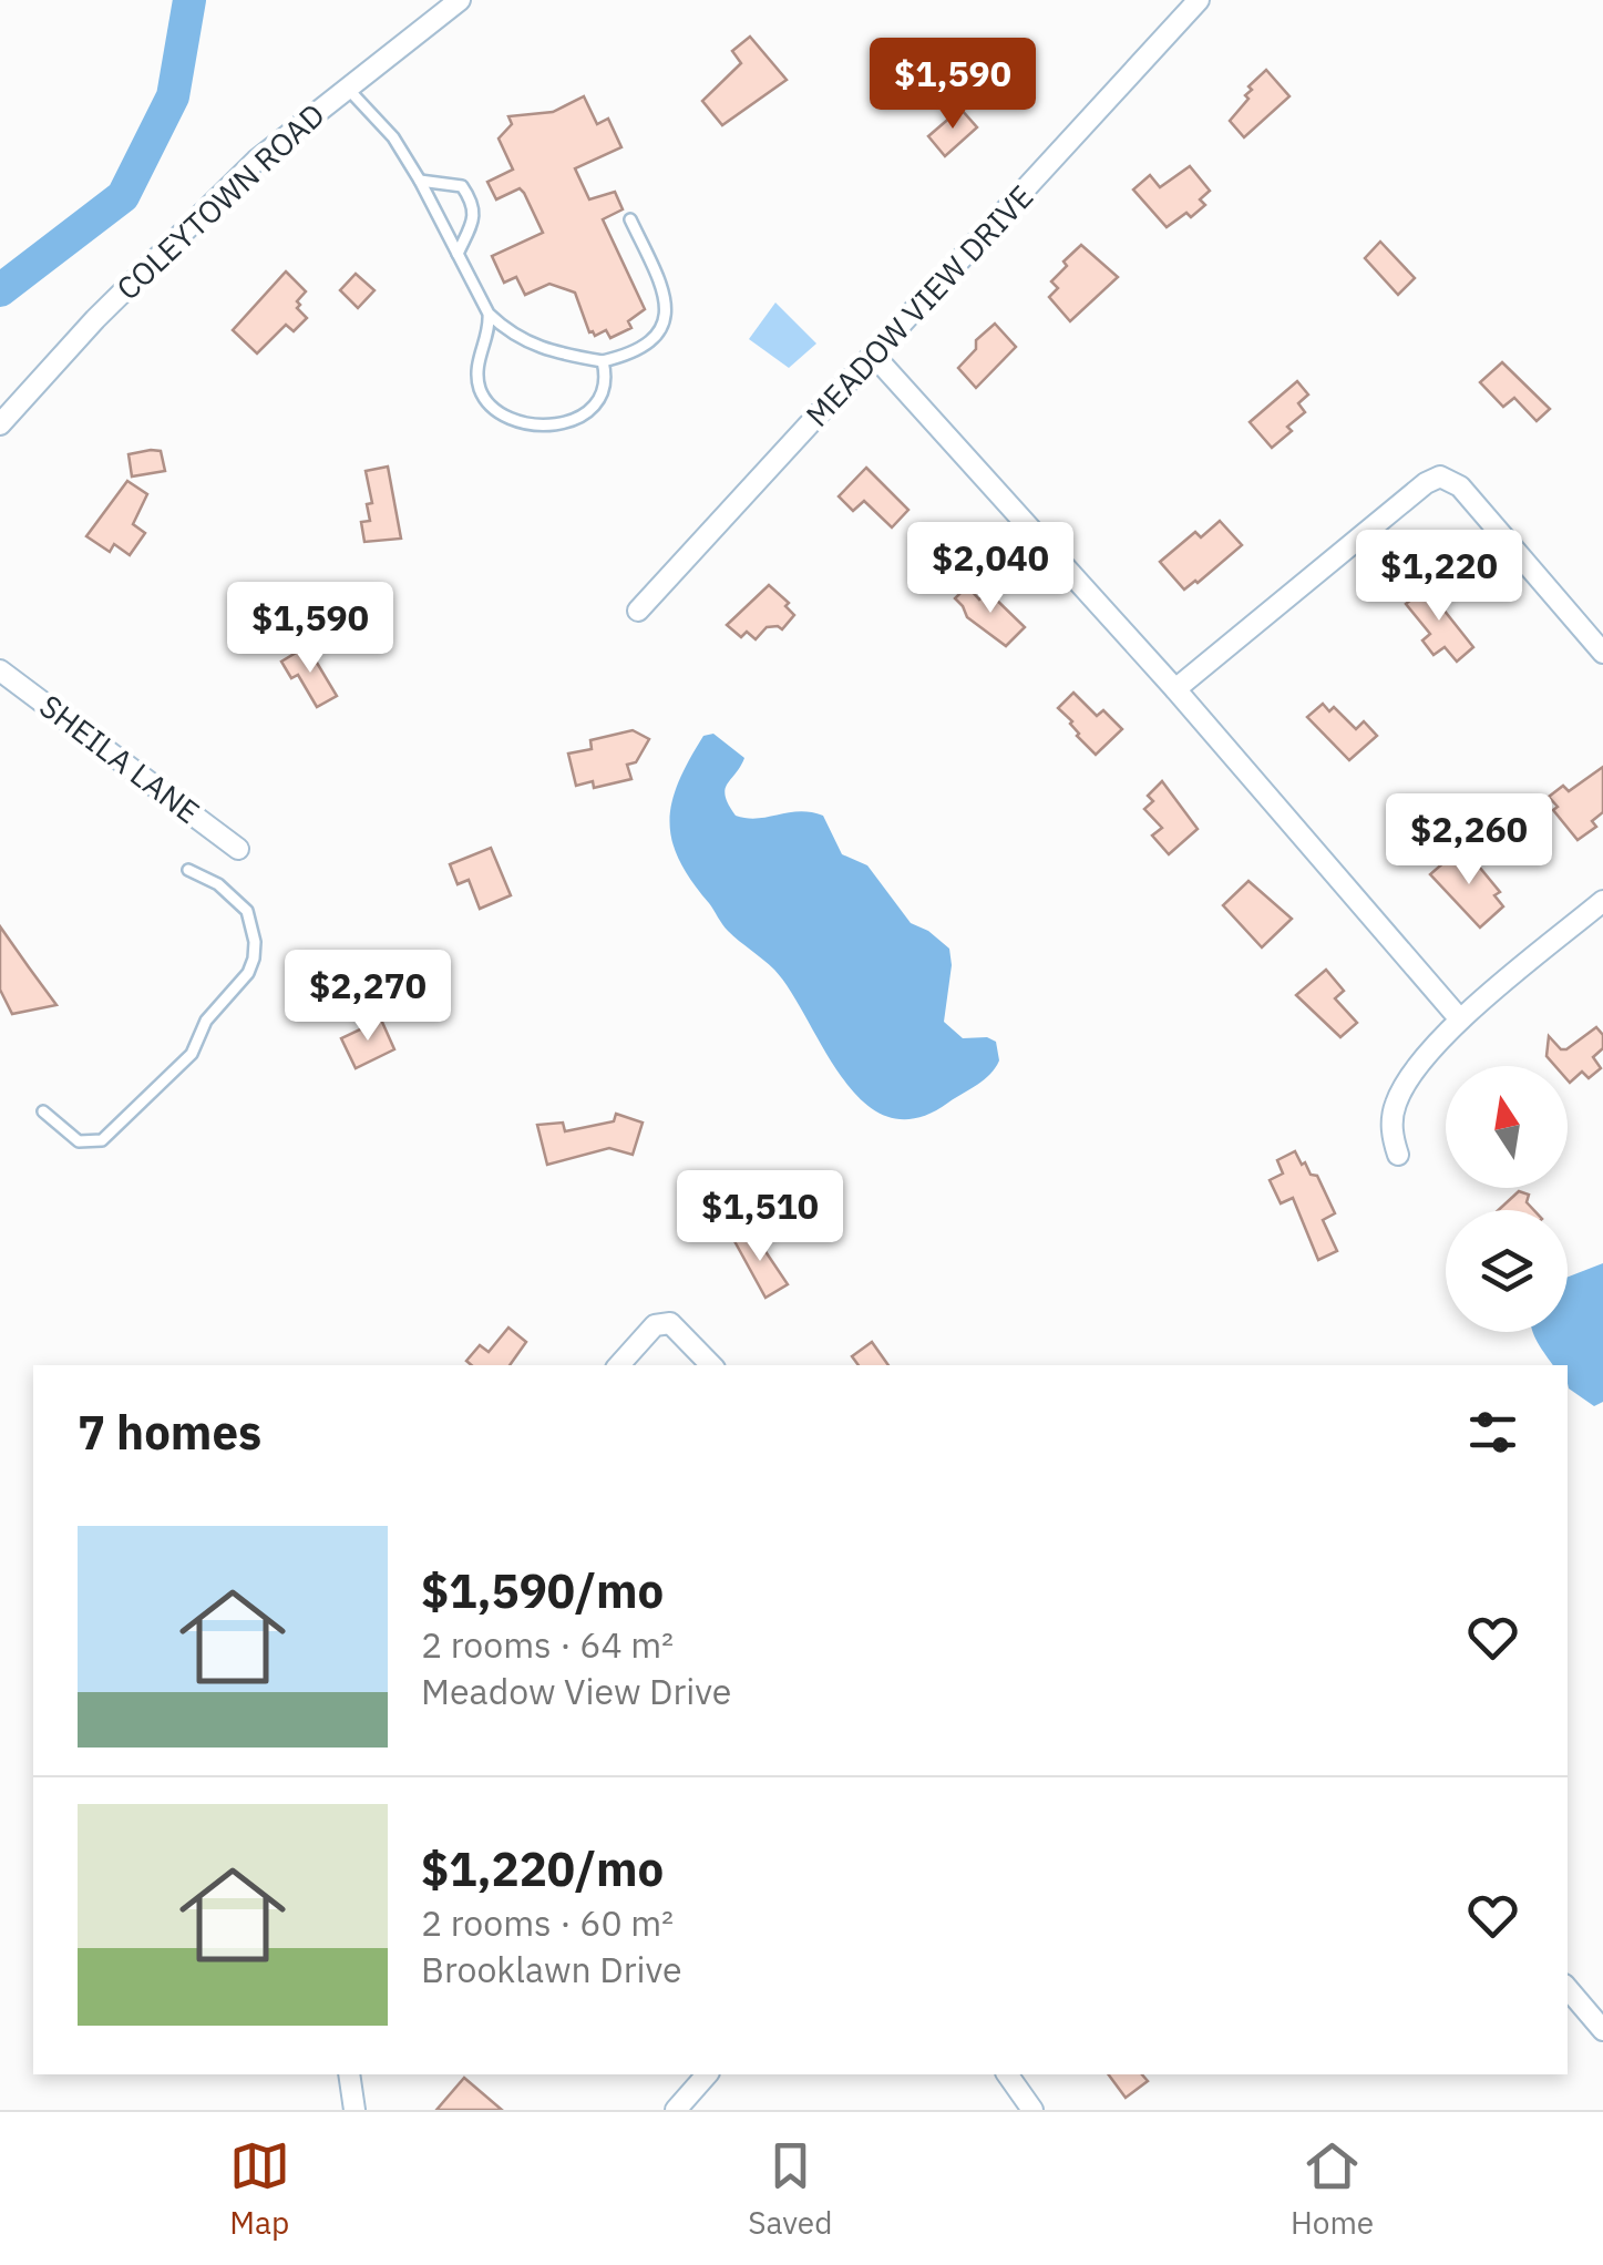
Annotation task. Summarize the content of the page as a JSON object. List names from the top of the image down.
{
  "streets": {
    "street": ["COLEYTOWN ROAD", "MEADOW VIEW DRIVE", "SHEILA LANE"]
  },
  "north": "top",
  "page": {
    "price": [
      "$1,590",
      "$2,040",
      "$1,220",
      "$1,590",
      "$2,260",
      "$2,270",
      "$1,510"
    ],
    "heading": "7 homes",
    "list": [
      {
        "name": "$1,590/mo",
        "note": "2 rooms · 64 m² · Meadow View Drive"
      },
      {
        "name": "$1,220/mo",
        "note": "2 rooms · 60 m² · Brooklawn Drive"
      }
    ],
    "tabs": ["Map", "Saved", "Home"]
  }
}
